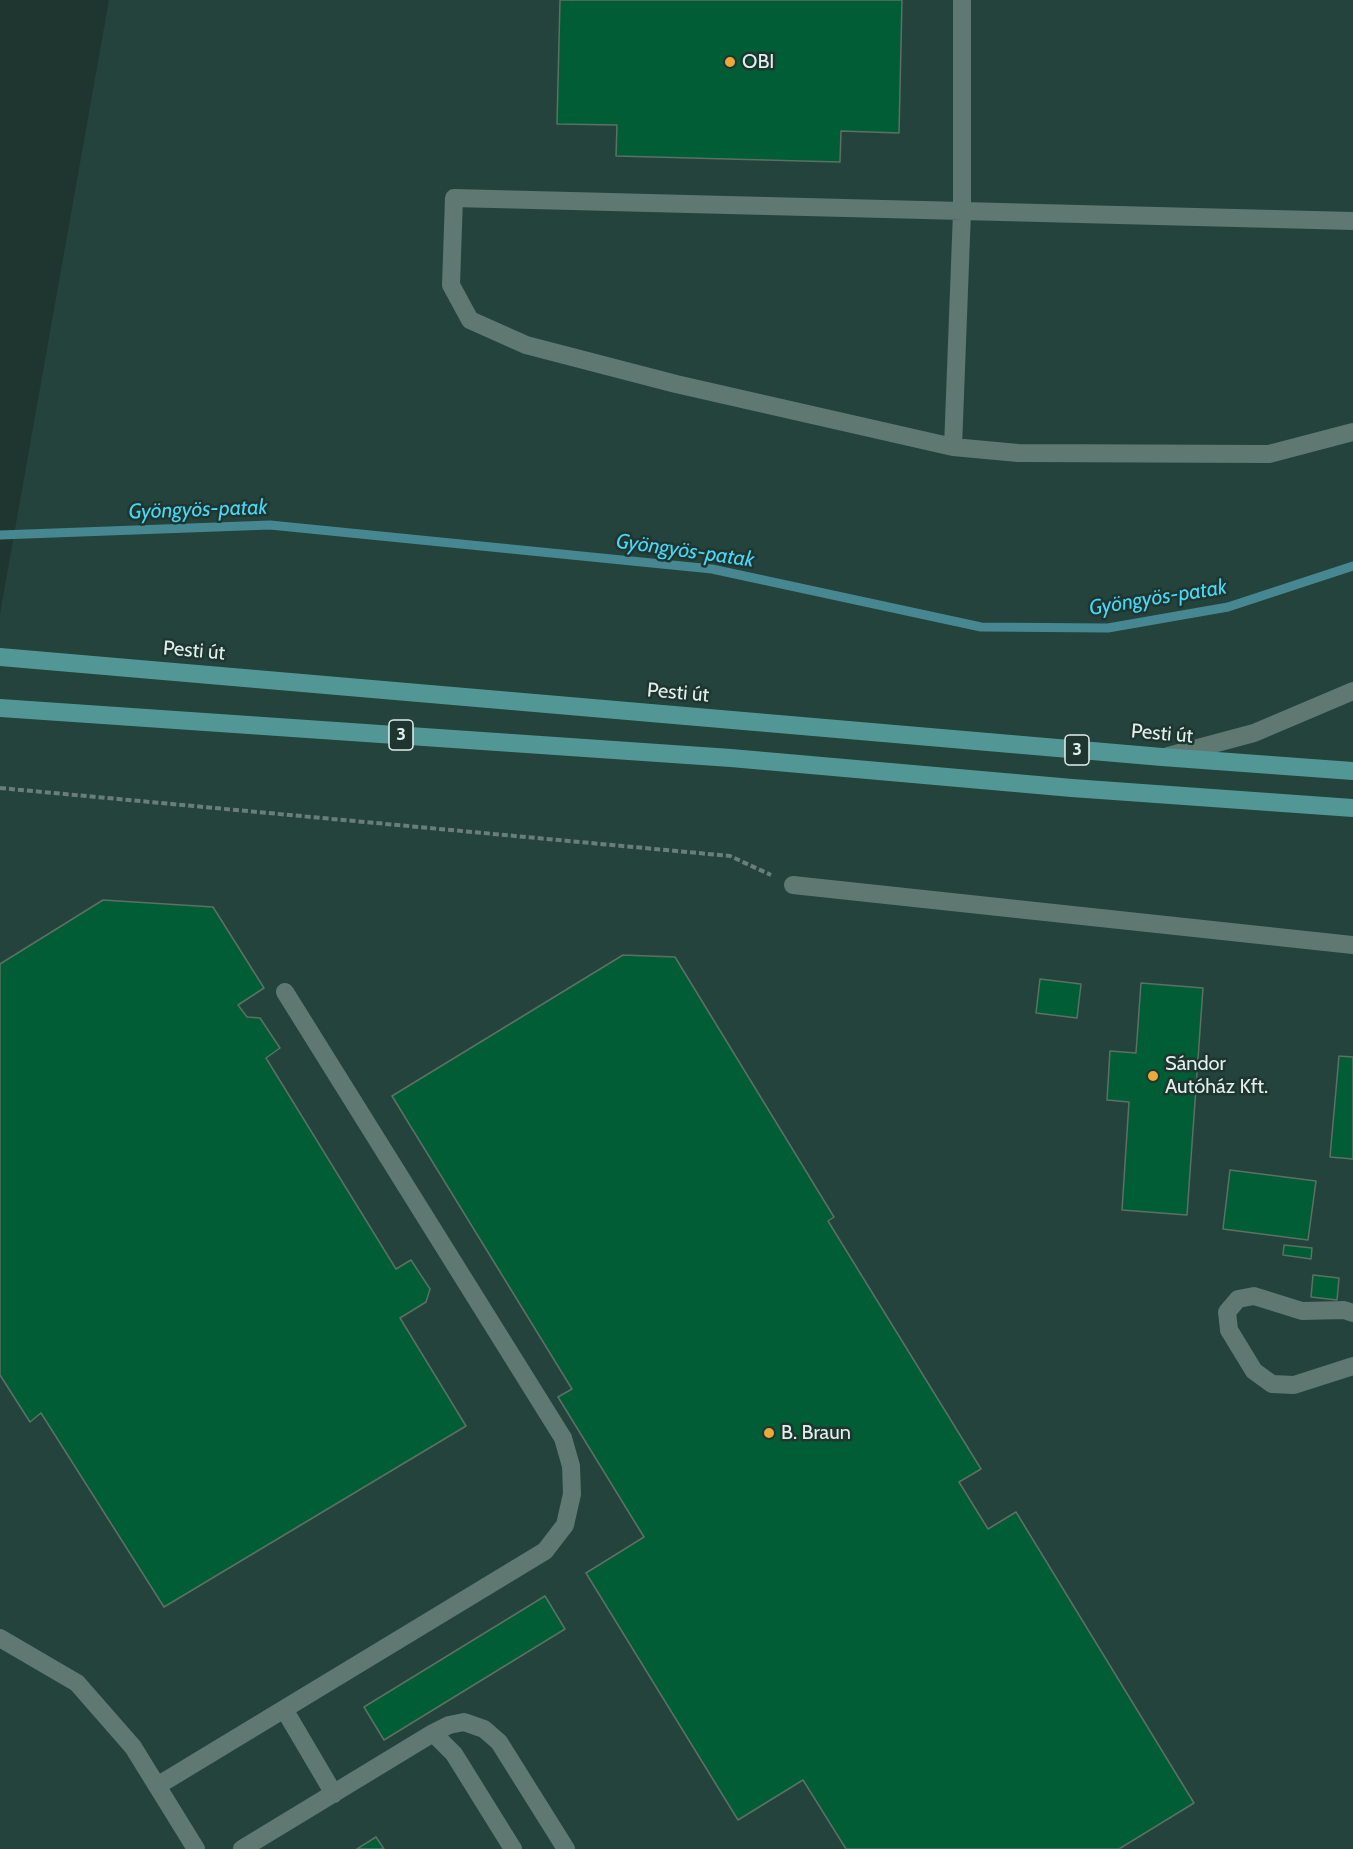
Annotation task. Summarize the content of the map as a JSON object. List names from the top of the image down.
{
  "streets": {
    "main road": ["Pesti út", "3"]
  },
  "water": ["Gyöngyös-patak"],
  "places": ["OBI", "Sándor Autóház Kft.", "B. Braun"]
}
